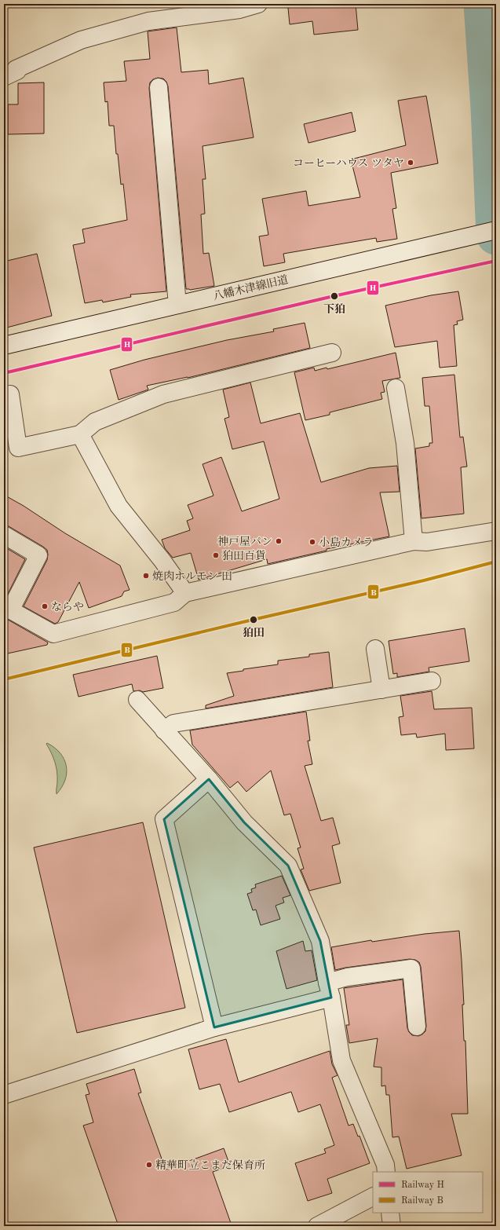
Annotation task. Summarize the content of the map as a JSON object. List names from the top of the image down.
{
  "streets": {
    "street": ["八幡木津線旧道"]
  },
  "places": [
    "コーヒーハウス ツタヤ",
    "下狛",
    "神戸屋パン",
    "小島カメラ",
    "狛田百貨",
    "焼肉ホルモン 田",
    "ならや",
    "狛田",
    "精華町立こまだ保育所"
  ],
  "lines": ["rail line H", "rail line B"],
  "legend": ["Railway H", "Railway B"]
}
